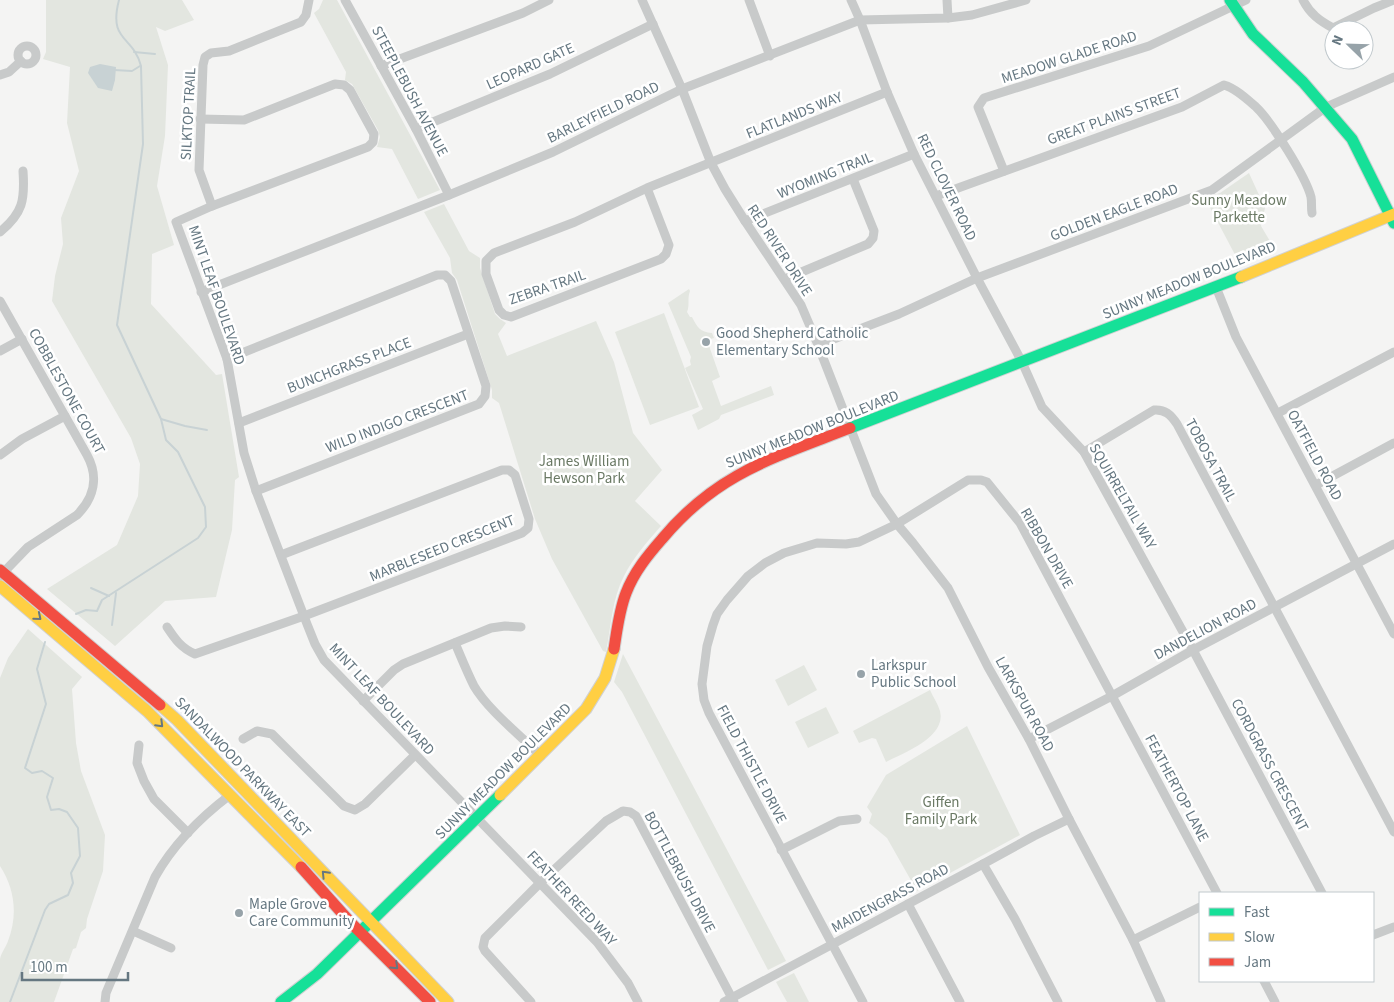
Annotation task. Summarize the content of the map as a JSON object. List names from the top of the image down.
{
  "streets": {
    "street": [
      "MEADOW GLADE ROAD",
      "LEOPARD GATE",
      "STEEPLEBUSH AVENUE",
      "BARLEYFIELD ROAD",
      "SILKTOP TRAIL",
      "FLATLANDS WAY",
      "GREAT PLAINS STREET",
      "WYOMING TRAIL",
      "RED CLOVER ROAD",
      "GOLDEN EAGLE ROAD",
      "RED RIVER DRIVE",
      "SUNNY MEADOW BOULEVARD",
      "ZEBRA TRAIL",
      "MINT LEAF BOULEVARD",
      "BUNCHGRASS PLACE",
      "COBBLESTONE COURT",
      "WILD INDIGO CRESCENT",
      "OATFIELD ROAD",
      "TOBOSA TRAIL",
      "SQUIRRELTAIL WAY",
      "MARBLESEED CRESCENT",
      "RIBBON DRIVE",
      "DANDELION ROAD",
      "LARKSPUR ROAD",
      "FIELD THISTLE DRIVE",
      "CORDGRASS CRESCENT",
      "SANDALWOOD PARKWAY EAST",
      "FEATHERTOP LANE",
      "BOTTLEBRUSH DRIVE",
      "FEATHER REED WAY",
      "MAIDENGRASS ROAD"
    ]
  },
  "crossings": [
    ["MEADOW GLADE ROAD", "GREAT PLAINS STREET"],
    ["LEOPARD GATE", "STEEPLEBUSH AVENUE"],
    ["LEOPARD GATE", "RED RIVER DRIVE"],
    ["STEEPLEBUSH AVENUE", "BARLEYFIELD ROAD"],
    ["BARLEYFIELD ROAD", "RED CLOVER ROAD"],
    ["BARLEYFIELD ROAD", "RED RIVER DRIVE"],
    ["BARLEYFIELD ROAD", "MINT LEAF BOULEVARD"],
    ["SILKTOP TRAIL", "MINT LEAF BOULEVARD"],
    ["FLATLANDS WAY", "RED CLOVER ROAD"],
    ["FLATLANDS WAY", "RED RIVER DRIVE"],
    ["FLATLANDS WAY", "ZEBRA TRAIL"],
    ["GREAT PLAINS STREET", "RED CLOVER ROAD"],
    ["GREAT PLAINS STREET", "GOLDEN EAGLE ROAD"],
    ["WYOMING TRAIL", "RED CLOVER ROAD"],
    ["WYOMING TRAIL", "RED RIVER DRIVE"],
    ["RED CLOVER ROAD", "GOLDEN EAGLE ROAD"],
    ["RED CLOVER ROAD", "SUNNY MEADOW BOULEVARD"],
    ["RED CLOVER ROAD", "SQUIRRELTAIL WAY"],
    ["GOLDEN EAGLE ROAD", "RED RIVER DRIVE"],
    ["RED RIVER DRIVE", "SUNNY MEADOW BOULEVARD"],
    ["RED RIVER DRIVE", "ZEBRA TRAIL"],
    ["RED RIVER DRIVE", "LARKSPUR ROAD"],
    ["SUNNY MEADOW BOULEVARD", "MINT LEAF BOULEVARD"],
    ["SUNNY MEADOW BOULEVARD", "OATFIELD ROAD"],
    ["SUNNY MEADOW BOULEVARD", "SQUIRRELTAIL WAY"],
    ["SUNNY MEADOW BOULEVARD", "LARKSPUR ROAD"],
    ["SUNNY MEADOW BOULEVARD", "SANDALWOOD PARKWAY EAST"],
    ["SUNNY MEADOW BOULEVARD", "FEATHER REED WAY"],
    ["MINT LEAF BOULEVARD", "BUNCHGRASS PLACE"],
    ["MINT LEAF BOULEVARD", "WILD INDIGO CRESCENT"],
    ["MINT LEAF BOULEVARD", "MARBLESEED CRESCENT"],
    ["MINT LEAF BOULEVARD", "FEATHER REED WAY"],
    ["BUNCHGRASS PLACE", "WILD INDIGO CRESCENT"],
    ["COBBLESTONE COURT", "SANDALWOOD PARKWAY EAST"],
    ["OATFIELD ROAD", "DANDELION ROAD"],
    ["TOBOSA TRAIL", "SQUIRRELTAIL WAY"],
    ["TOBOSA TRAIL", "DANDELION ROAD"],
    ["SQUIRRELTAIL WAY", "DANDELION ROAD"],
    ["SQUIRRELTAIL WAY", "CORDGRASS CRESCENT"],
    ["RIBBON DRIVE", "DANDELION ROAD"],
    ["RIBBON DRIVE", "LARKSPUR ROAD"],
    ["RIBBON DRIVE", "FIELD THISTLE DRIVE"],
    ["RIBBON DRIVE", "FEATHERTOP LANE"],
    ["DANDELION ROAD", "LARKSPUR ROAD"],
    ["DANDELION ROAD", "CORDGRASS CRESCENT"],
    ["DANDELION ROAD", "FEATHERTOP LANE"],
    ["LARKSPUR ROAD", "FIELD THISTLE DRIVE"],
    ["LARKSPUR ROAD", "MAIDENGRASS ROAD"],
    ["FIELD THISTLE DRIVE", "MAIDENGRASS ROAD"],
    ["BOTTLEBRUSH DRIVE", "FEATHER REED WAY"],
    ["BOTTLEBRUSH DRIVE", "MAIDENGRASS ROAD"]
  ],
  "parks": ["Sunny Meadow Parkette", "James William Hewson Park", "Giffen Family Park"],
  "places": ["Good Shepherd Catholic Elementary School", "Larkspur Public School", "Maple Grove Care Community"],
  "legend": ["Fast", "Slow", "Jam"],
  "scale_bar": "100 m",
  "north": "top left"
}
